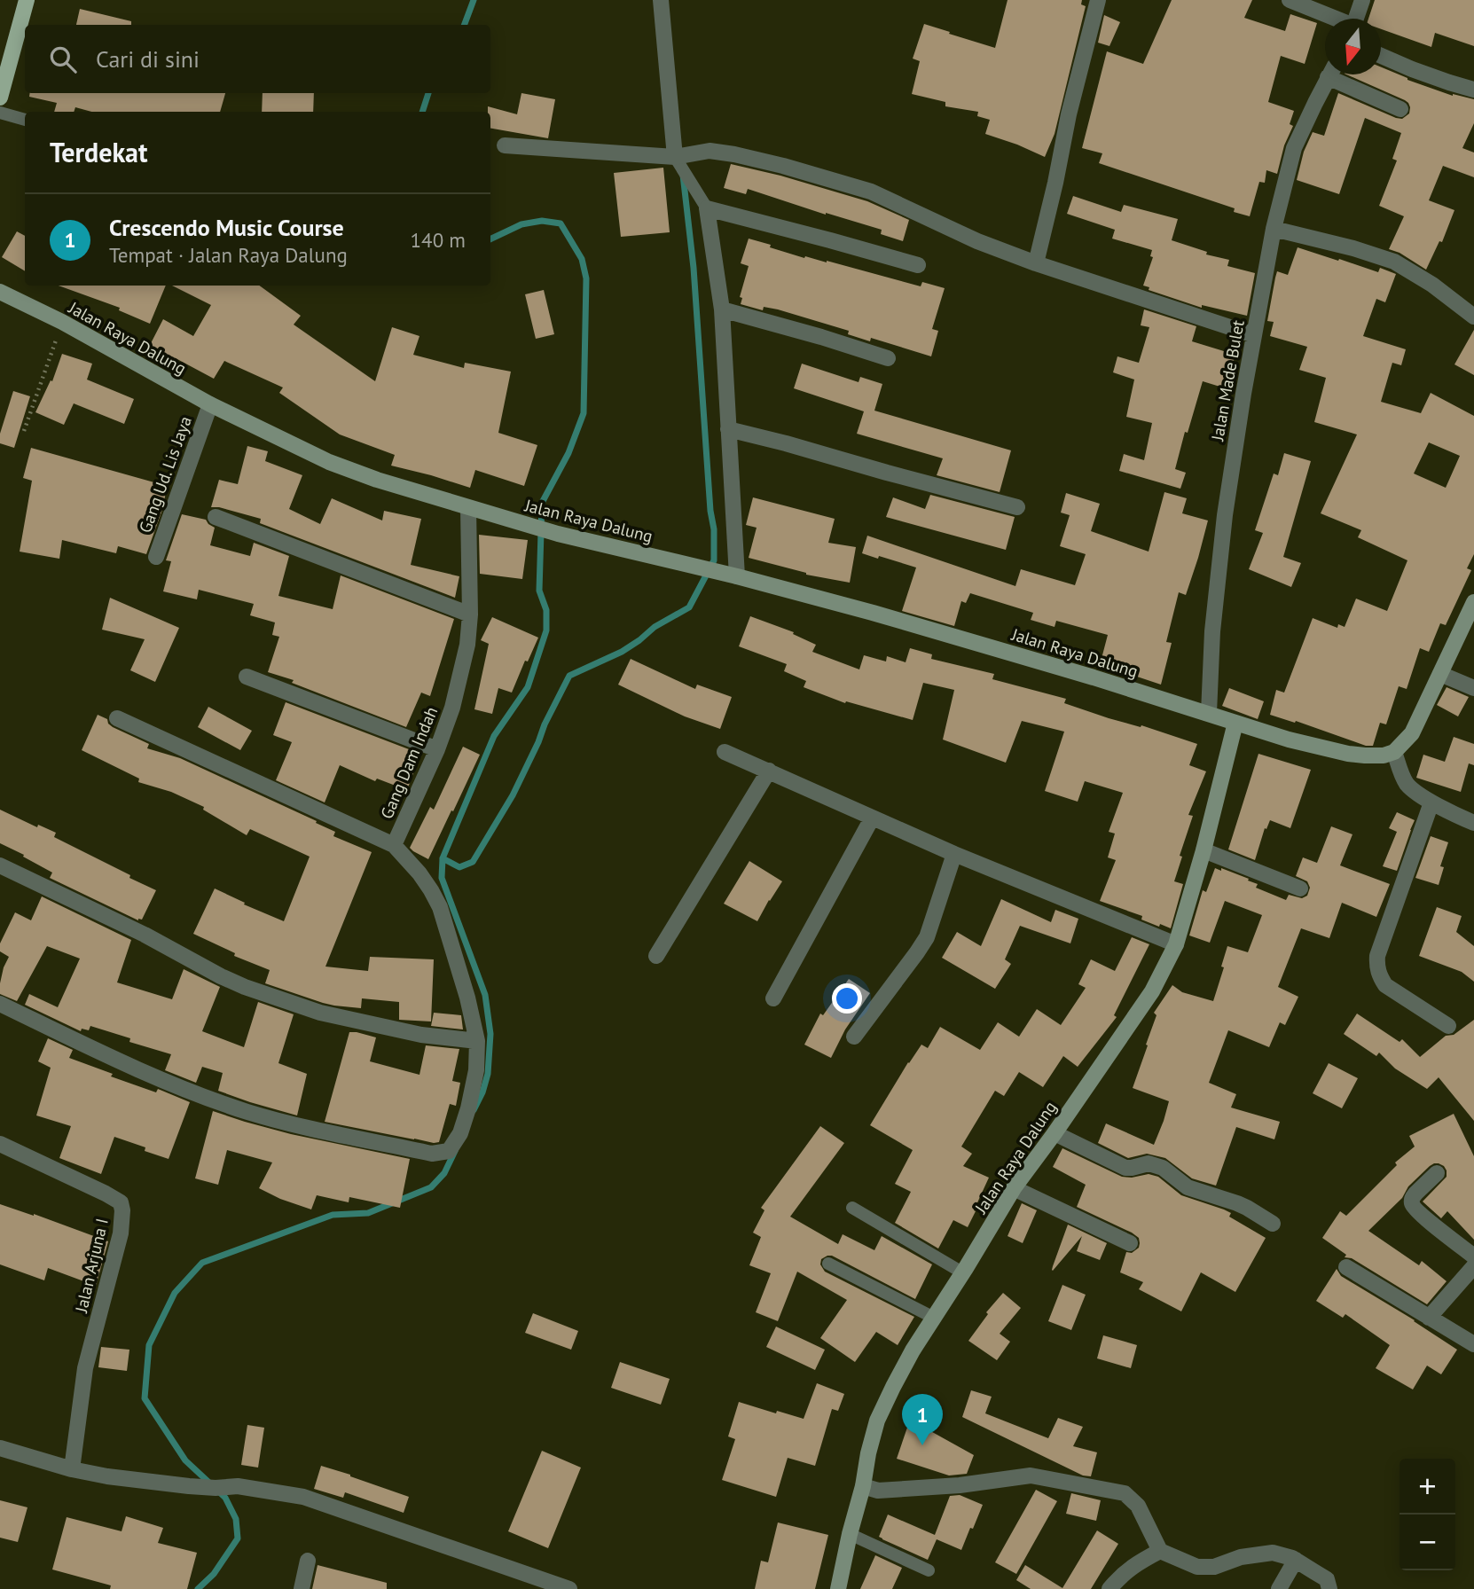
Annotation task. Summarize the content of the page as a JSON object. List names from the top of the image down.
{
  "streets": {
    "street": [
      "Jalan Raya Dalung",
      "Jalan Made Bulet",
      "Gang Ud. Lis Jaya",
      "Gang Dam Indah",
      "Jalan Arjuna I"
    ]
  },
  "crossings": [
    ["Jalan Raya Dalung", "Jalan Made Bulet"],
    ["Jalan Raya Dalung", "Gang Ud. Lis Jaya"],
    ["Jalan Raya Dalung", "Gang Dam Indah"]
  ],
  "north": "bottom",
  "page": {
    "search": "Cari di sini",
    "heading": "Terdekat",
    "list": [
      {
        "mark": "1",
        "name": "Crescendo Music Course",
        "note": "Tempat · Jalan Raya Dalung",
        "value": "140 m"
      }
    ],
    "pins": "1",
    "map_buttons": ["+", "−"]
  }
}
